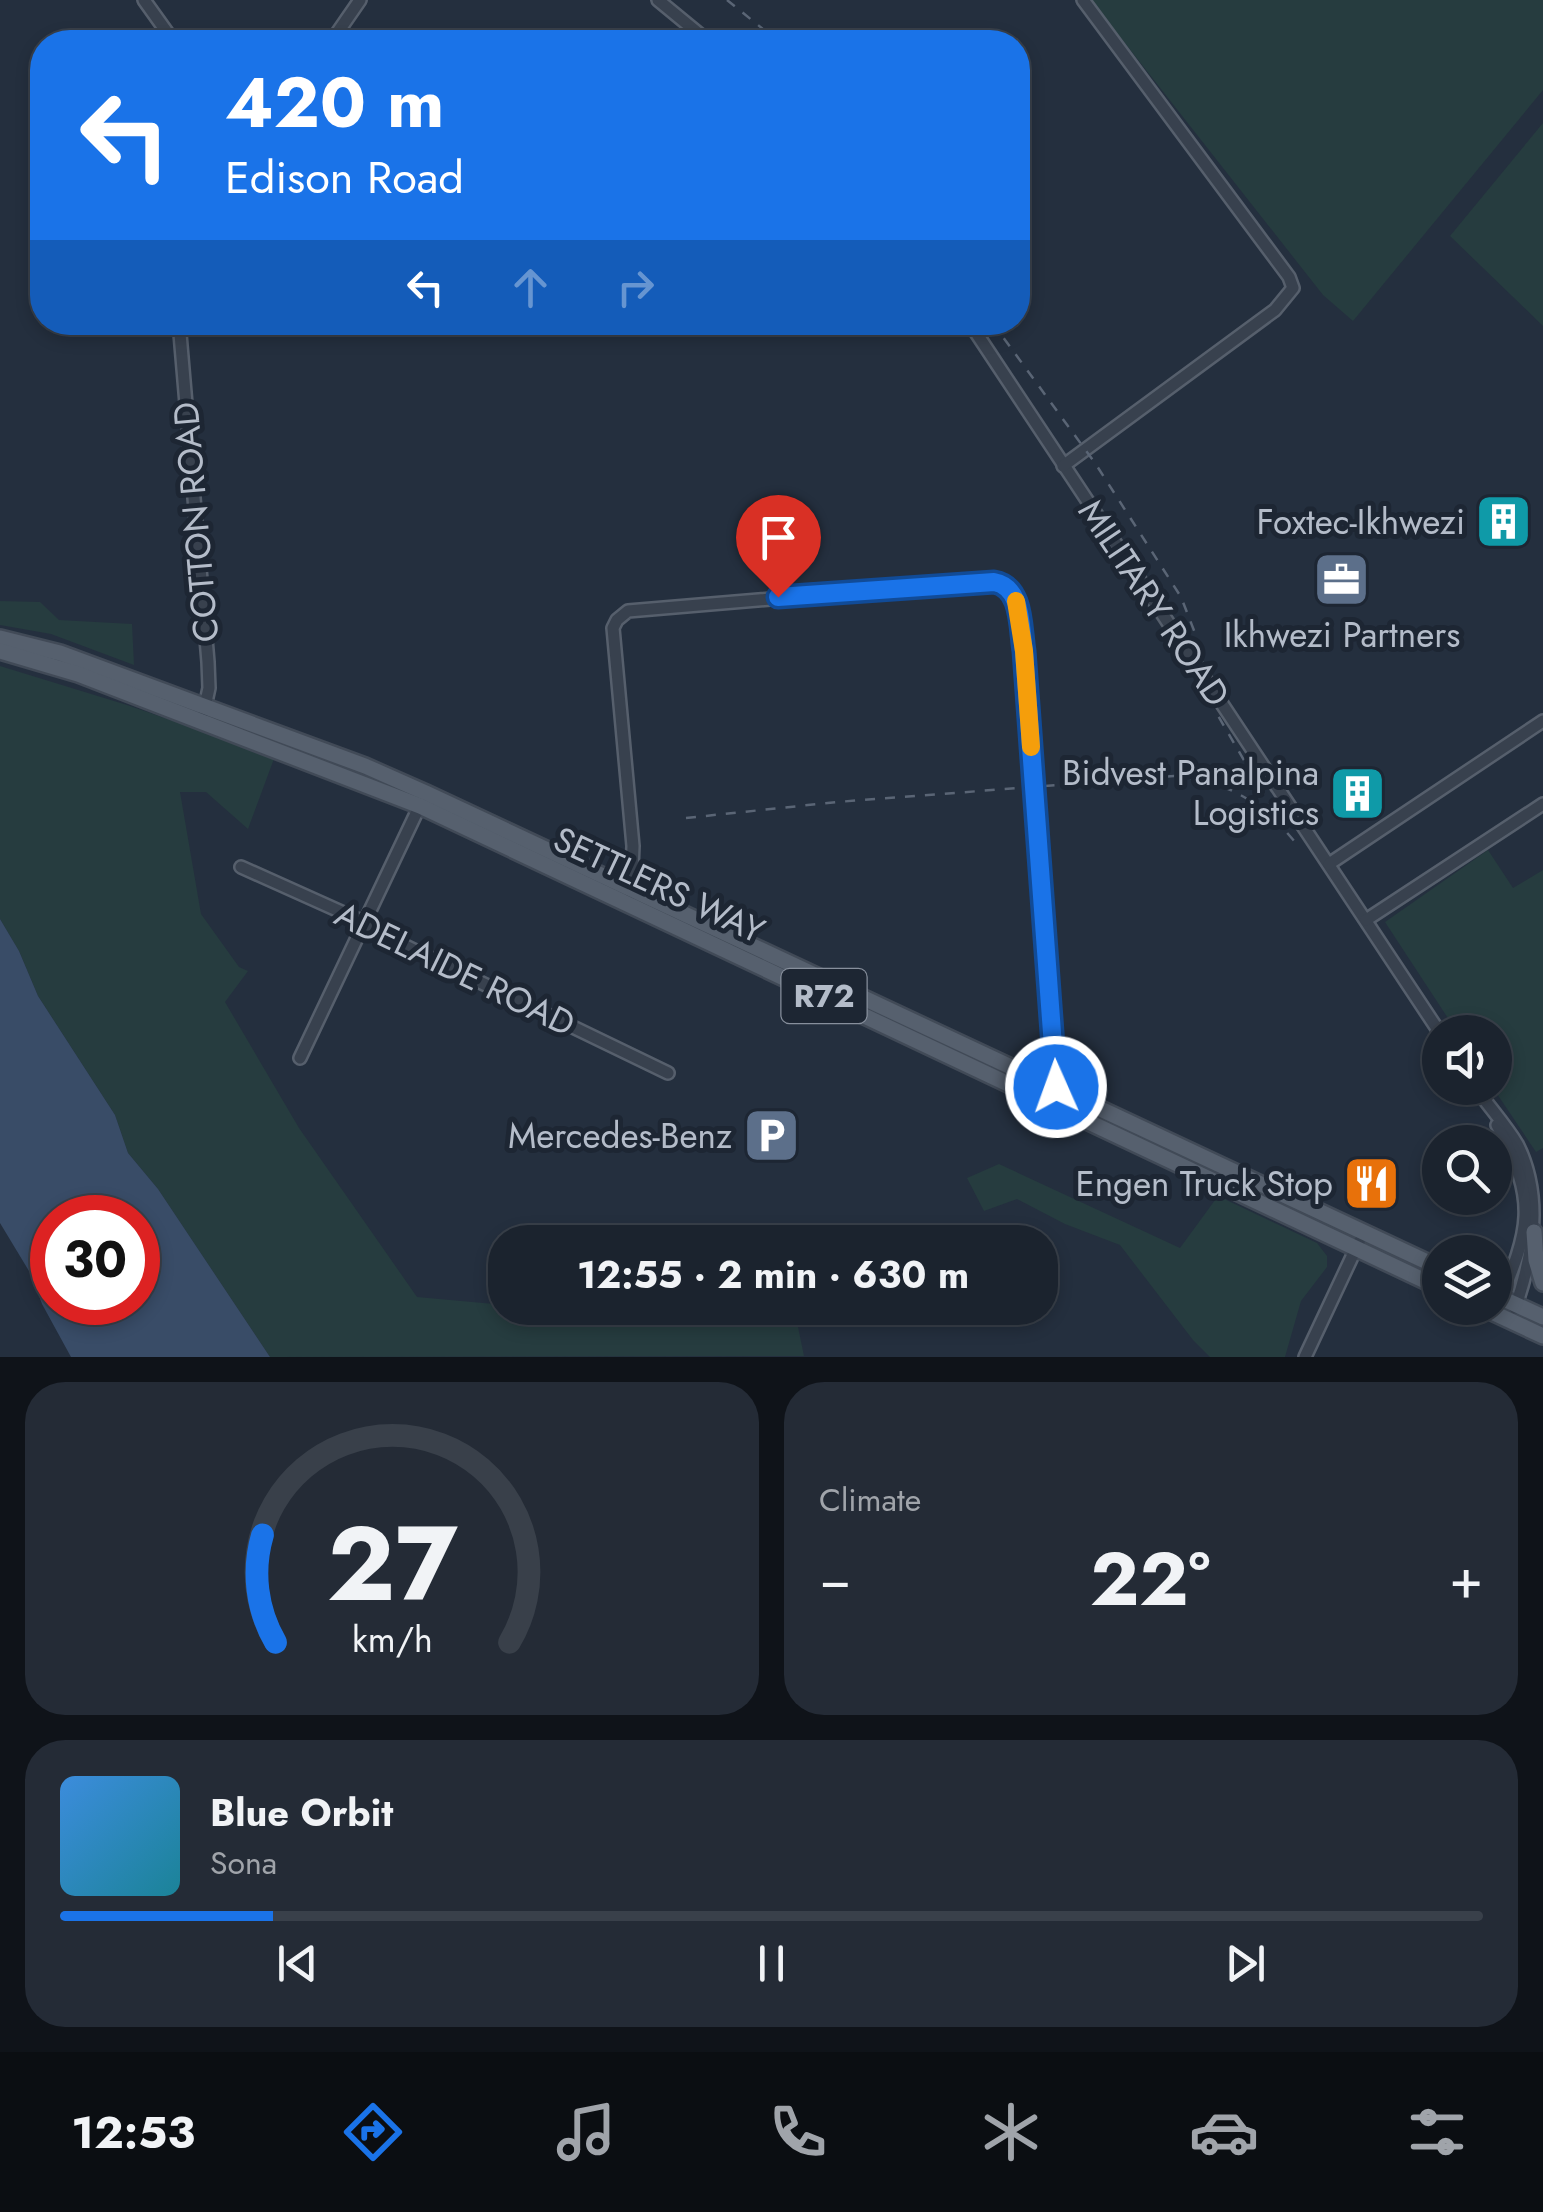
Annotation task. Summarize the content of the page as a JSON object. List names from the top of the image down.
{
  "streets": {
    "main road": ["SETTLERS WAY", "R72"],
    "street": ["COTTON ROAD", "MILITARY ROAD", "ADELAIDE ROAD"]
  },
  "crossings": [
    ["COTTON ROAD", "SETTLERS WAY"]
  ],
  "places": {
    "building": ["Foxtec-Ikhwezi", "Bidvest Panalpina Logistics"],
    "office": ["Ikhwezi Partners"],
    "parking": ["Mercedes-Benz"],
    "restaurant": ["Engen Truck Stop"]
  },
  "page": {
    "turn": ["420 m", "Edison Road"],
    "limit": "30",
    "trip": "12:55 · 2 min · 630 m",
    "tile": "Climate",
    "heat": ["−", "22°", "+"],
    "song": ["Blue Orbit", "Sona"],
    "tabs": "12:53",
    "gauge": ["27", "km/h"]
  }
}
